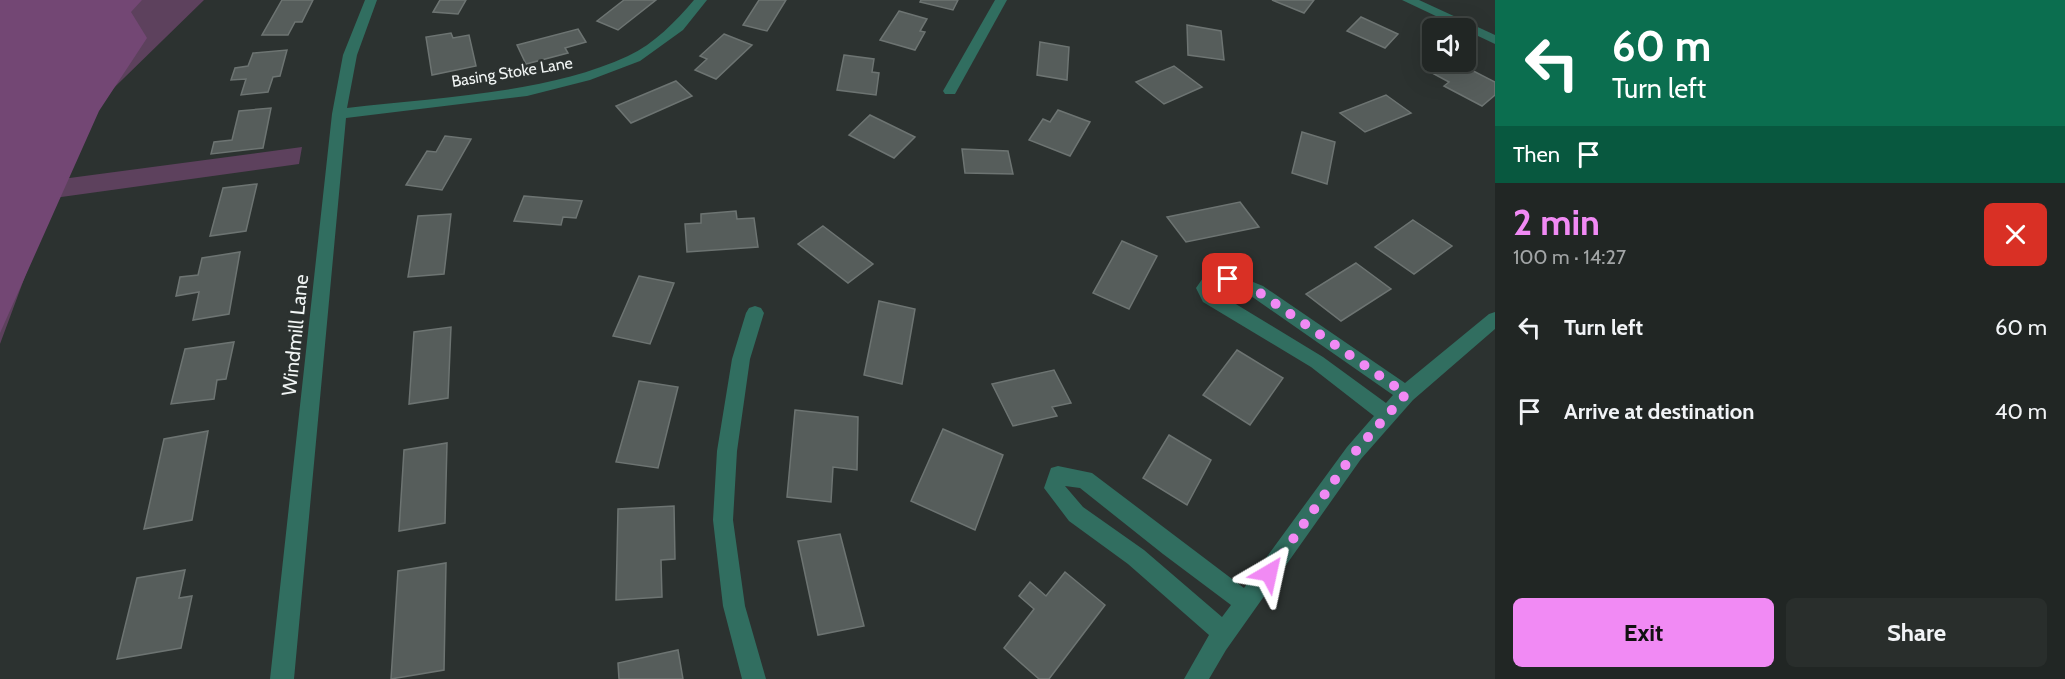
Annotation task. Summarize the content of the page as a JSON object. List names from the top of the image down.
{
  "streets": {
    "street": ["Basing Stoke Lane", "Windmill Lane"]
  },
  "crossings": [
    ["Basing Stoke Lane", "Windmill Lane"]
  ],
  "page": {
    "turn": ["60 m", "Turn left"],
    "then": "Then",
    "heading": ["2 min", "100 m · 14:27"],
    "list": [
      {
        "name": "Turn left",
        "value": "60 m"
      },
      {
        "name": "Arrive at destination",
        "value": "40 m"
      }
    ],
    "buttons": ["Exit", "Share"]
  }
}
